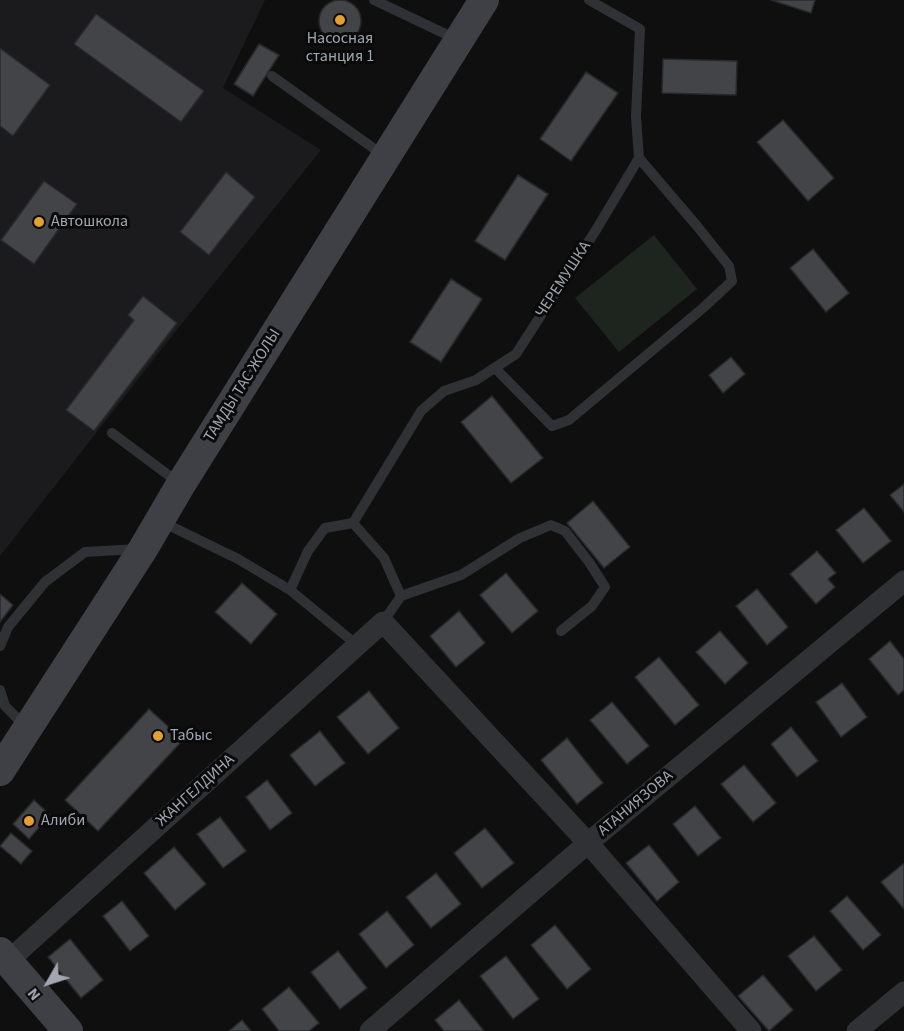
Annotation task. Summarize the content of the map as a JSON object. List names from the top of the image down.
{
  "streets": {
    "main road": ["ТАМДЫ ТАС ЖОЛЫ"],
    "street": ["ЖАНГЕЛДИНА", "АТАНИЯЗОВА"],
    "lane": ["ЧЕРЕМУШКА"]
  },
  "crossings": [
    ["ЧЕРЕМУШКА", "ЖАНГЕЛДИНА"]
  ],
  "places": [
    "Насосная станция 1",
    "Автошкола",
    "Табыс",
    "Алиби"
  ],
  "north": "bottom left"
}
